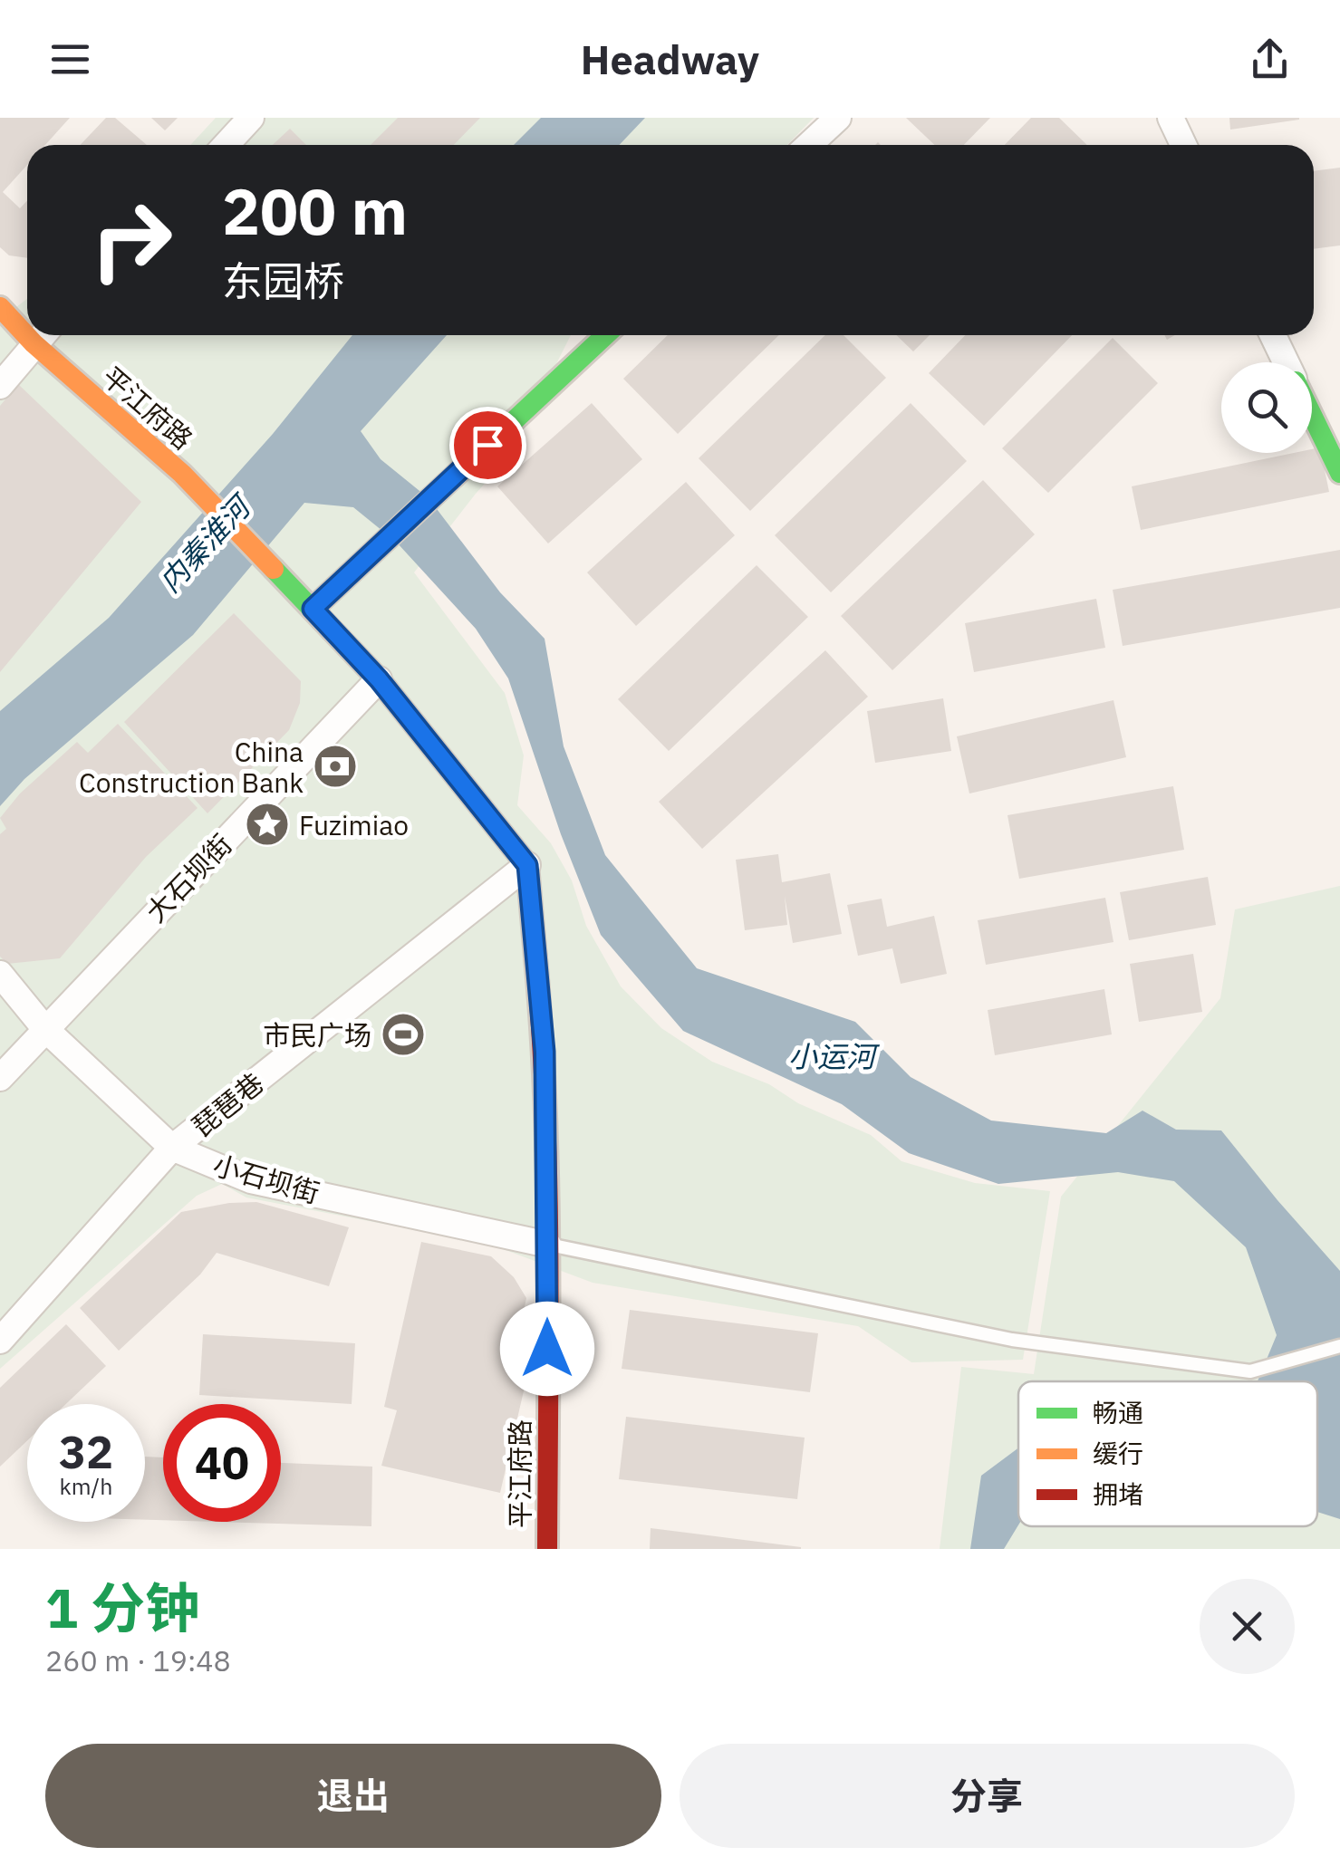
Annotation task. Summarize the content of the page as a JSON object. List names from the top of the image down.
{
  "streets": {
    "street": [
      "平江府路",
      "大石坝街",
      "琵琶巷",
      "小石坝街"
    ]
  },
  "crossings": [
    ["平江府路", "琵琶巷"],
    ["平江府路", "小石坝街"],
    ["大石坝街", "小石坝街"],
    ["琵琶巷", "小石坝街"]
  ],
  "water": ["内秦淮河", "小运河"],
  "places": {
    "bank": ["China Construction Bank"],
    "place": ["Fuzimiao"],
    "sports": ["市民广场"]
  },
  "legend": ["畅通", "缓行", "拥堵"],
  "page": {
    "header": "Headway",
    "turn": ["200 m", "东园桥"],
    "speed": "32 km/h",
    "limit": "40",
    "heading": ["1 分钟", "260 m · 19:48"],
    "buttons": ["退出", "分享"]
  }
}
